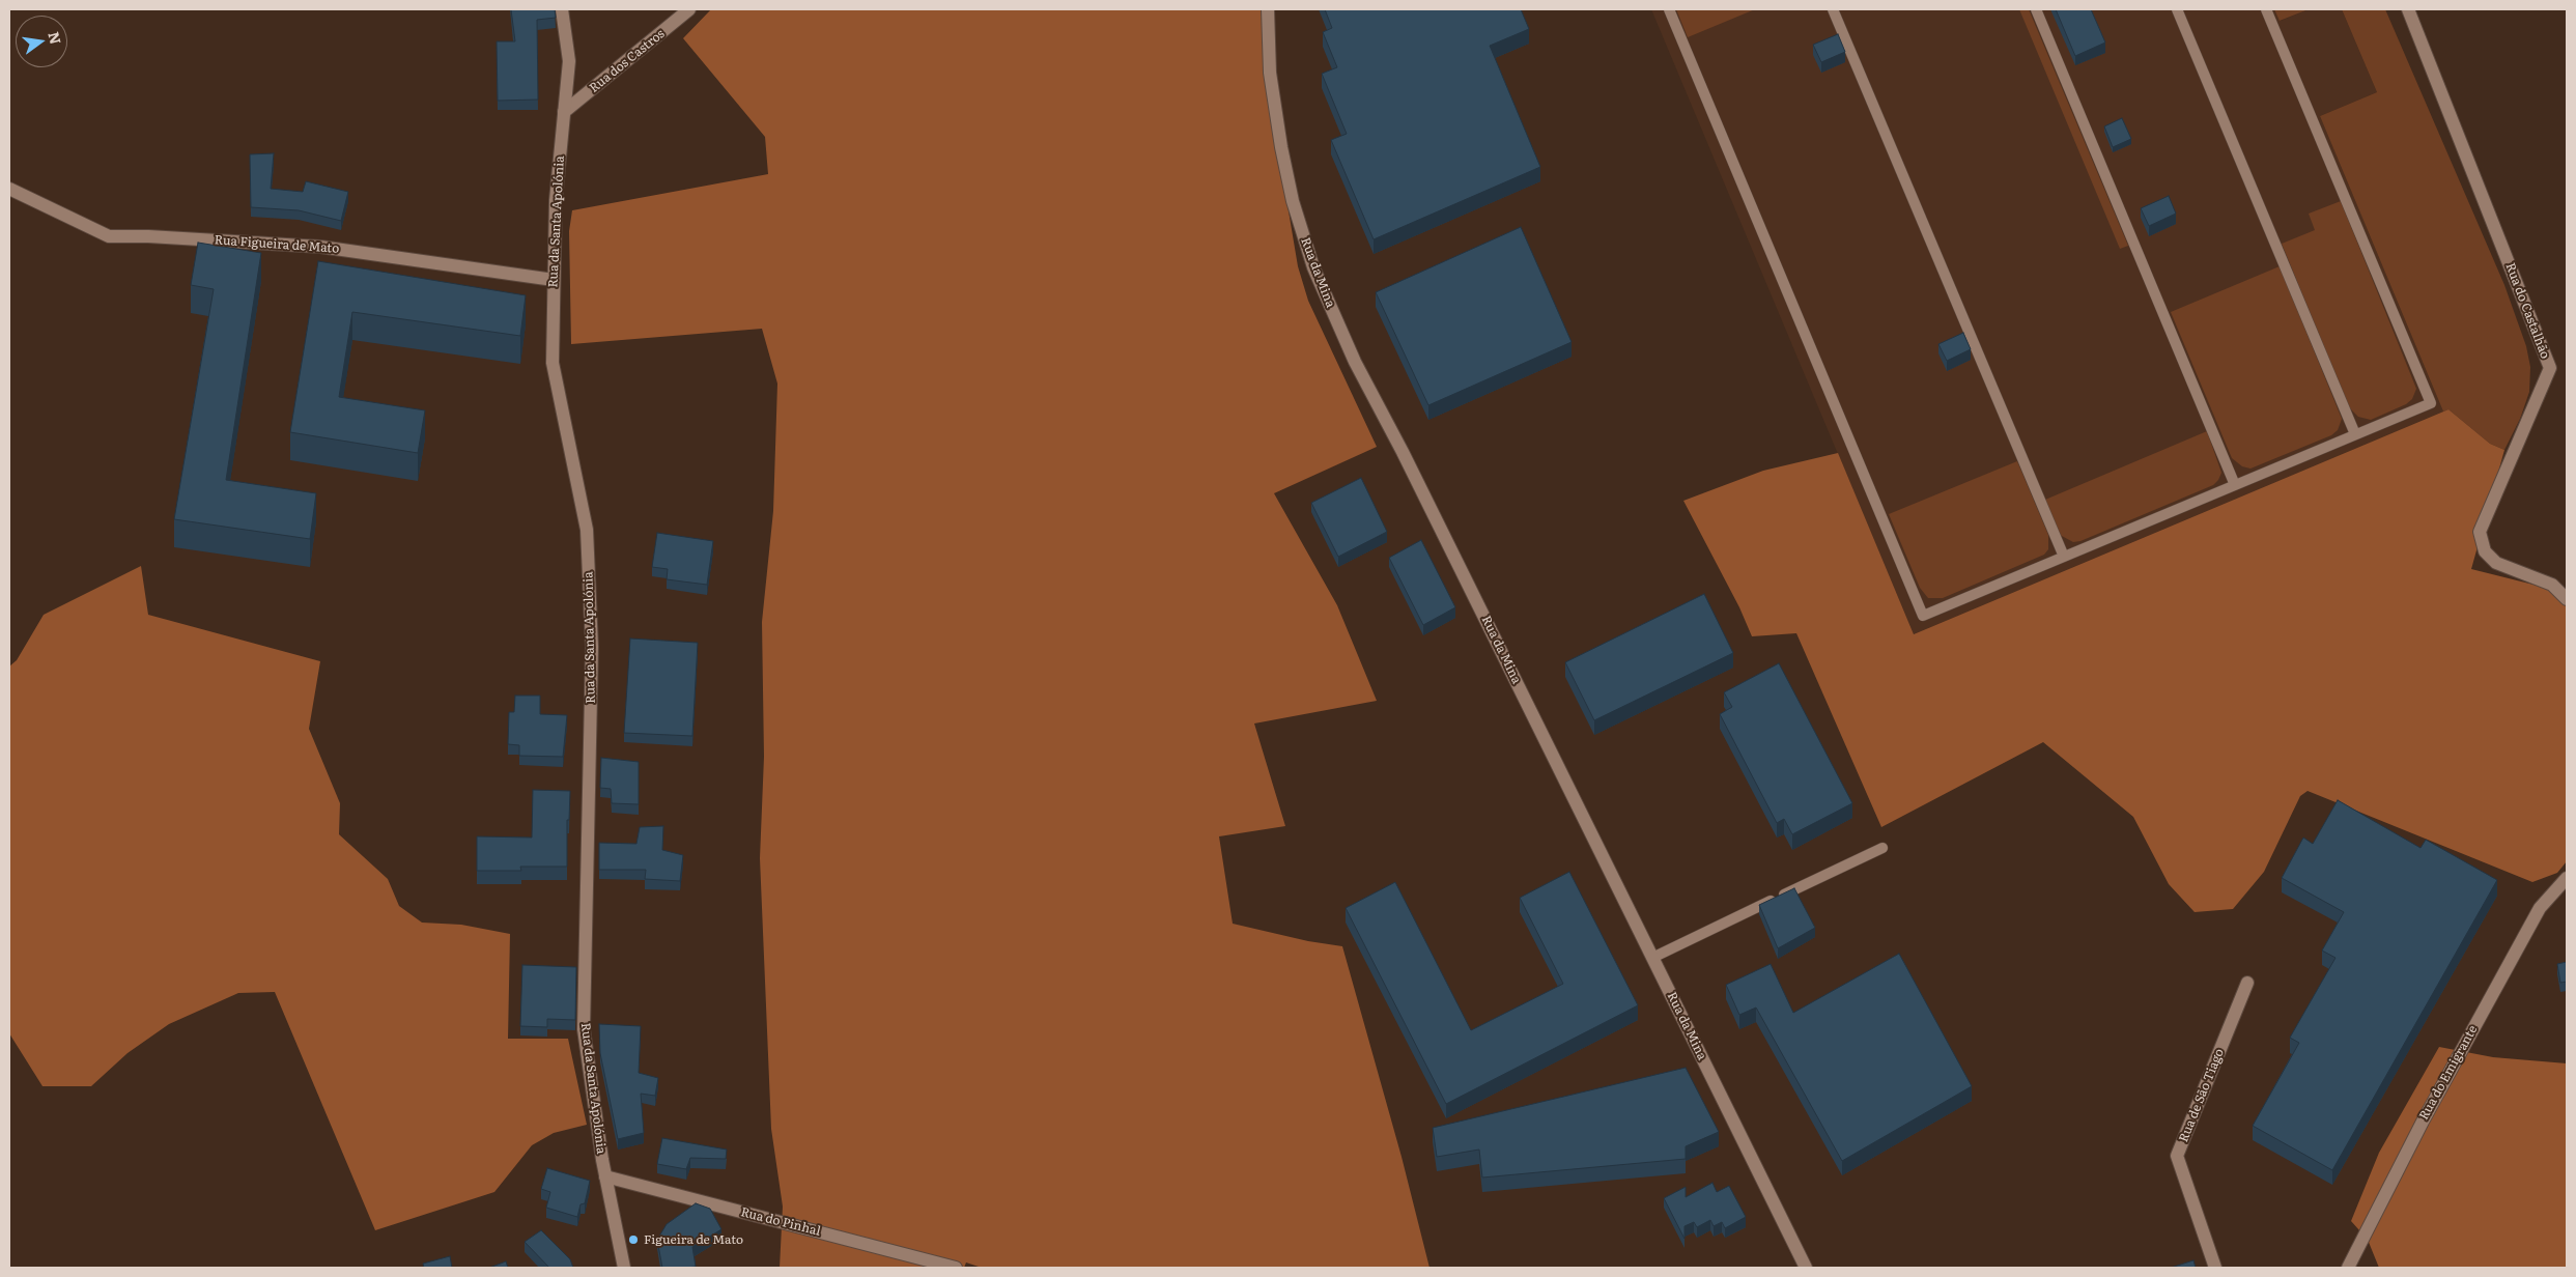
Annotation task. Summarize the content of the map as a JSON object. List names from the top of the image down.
{
  "streets": {
    "street": [
      "Rua dos Castros",
      "Rua da Santa Apolónia",
      "Rua Figueira de Mato",
      "Rua da Mina",
      "Rua do Castalhão",
      "Rua do Emigrante",
      "Rua de São Tiago",
      "Rua do Pinhal"
    ]
  },
  "crossings": [
    ["Rua dos Castros", "Rua da Santa Apolónia"],
    ["Rua da Santa Apolónia", "Rua Figueira de Mato"],
    ["Rua da Santa Apolónia", "Rua do Pinhal"]
  ],
  "places": ["Figueira de Mato"],
  "north": "right"
}
